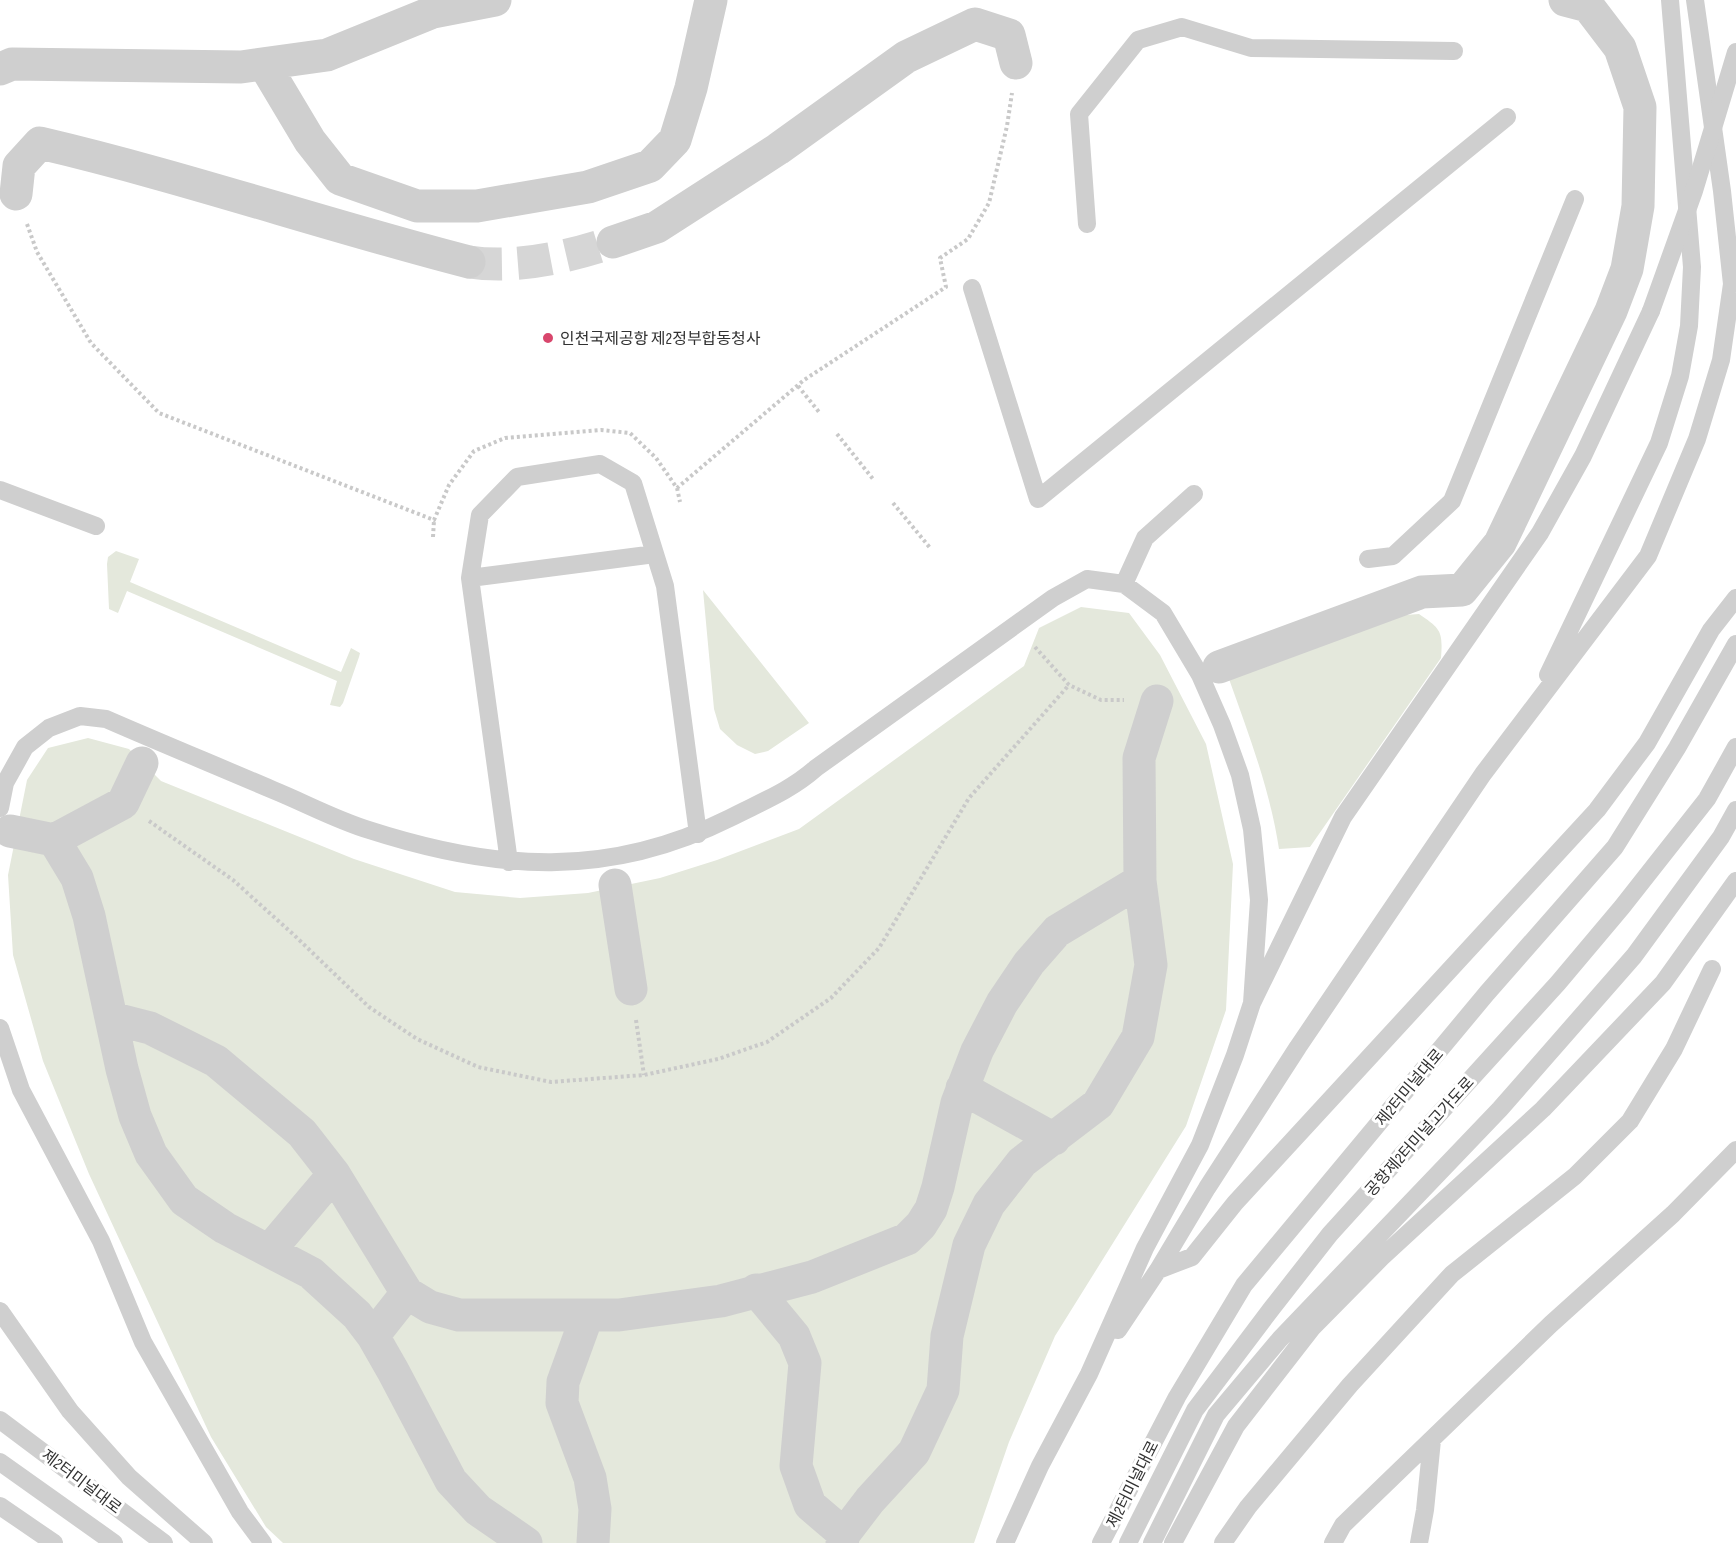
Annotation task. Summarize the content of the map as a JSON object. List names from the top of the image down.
{
  "streets": {
    "lane": ["제2터미널대로", "공항제2터미널고가도로"]
  },
  "places": ["인천국제공항 제2정부합동청사"]
}
